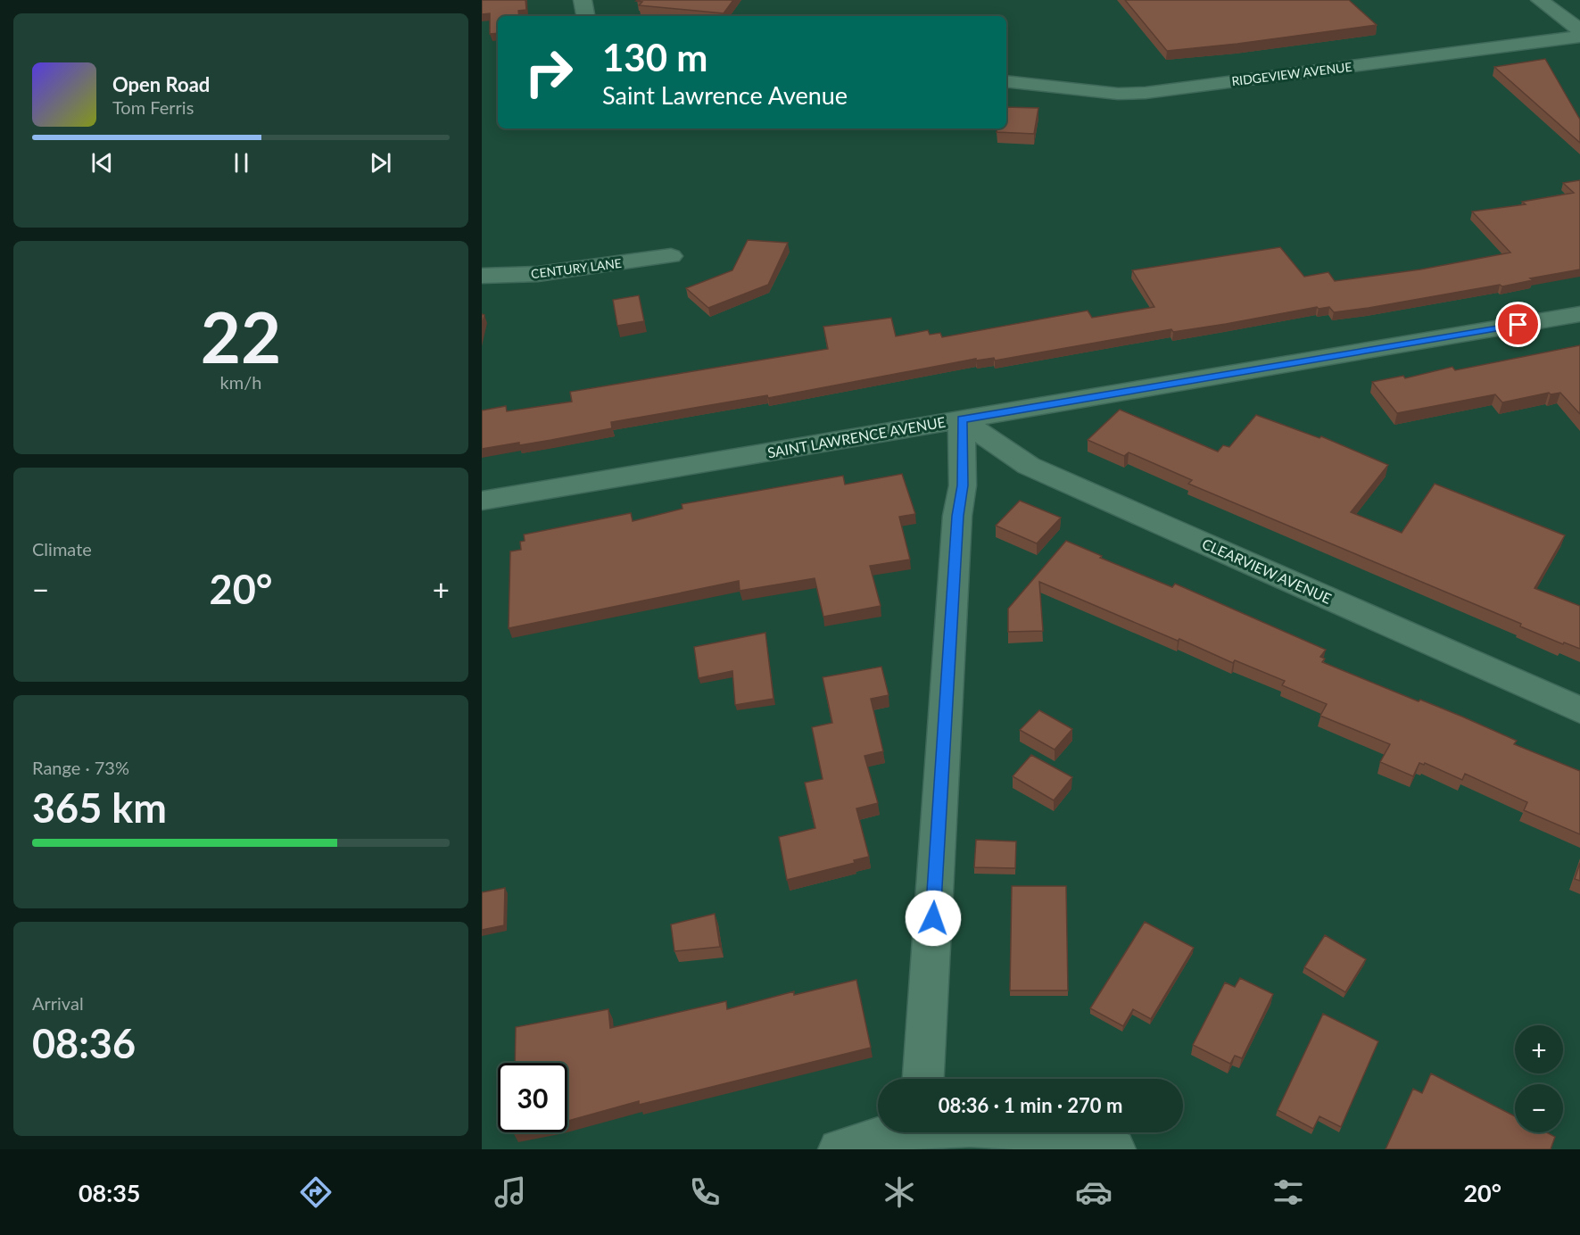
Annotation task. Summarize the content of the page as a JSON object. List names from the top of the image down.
{
  "streets": {
    "street": [
      "RIDGEVIEW AVENUE",
      "CENTURY LANE",
      "SAINT LAWRENCE AVENUE",
      "CLEARVIEW AVENUE"
    ]
  },
  "crossings": [
    ["SAINT LAWRENCE AVENUE", "CLEARVIEW AVENUE"]
  ],
  "page": {
    "turn": ["130 m", "Saint Lawrence Avenue"],
    "song": ["Open Road", "Tom Ferris"],
    "tile": [
      ["22", "km/h"],
      "Climate",
      ["Range · 73%", "365 km"],
      ["Arrival", "08:36"]
    ],
    "heat": ["−", "20°", "+"],
    "map_buttons": ["+", "−"],
    "limit": "30",
    "trip": "08:36 · 1 min · 270 m",
    "tabs": ["08:35", "20°"]
  }
}
